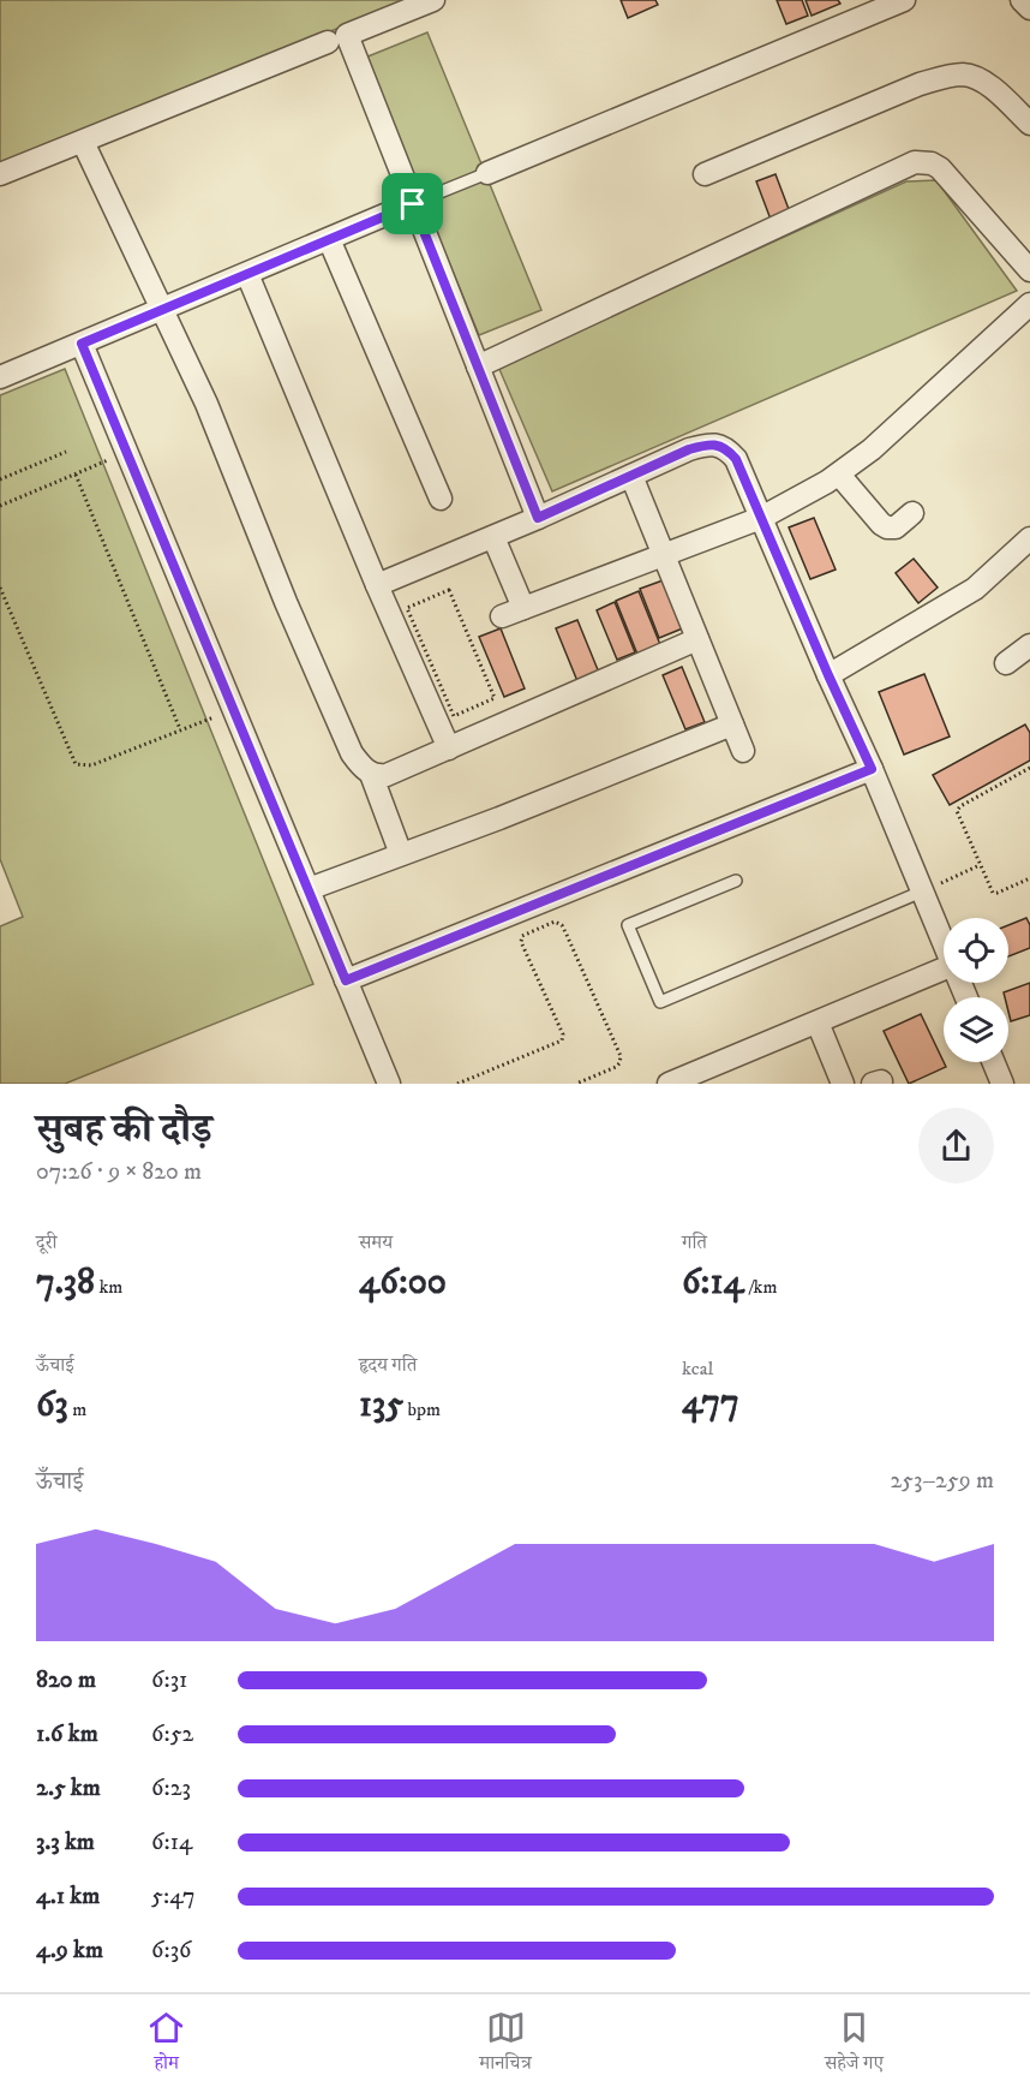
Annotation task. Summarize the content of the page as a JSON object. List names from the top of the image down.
{
  "page": {
    "heading": ["सुबह की दौड़", "07:26 · 9 × 820 m"],
    "stats": [
      ["दूरी", "7.38 km"],
      ["समय", "46:00"],
      ["गति", "6:14 /km"],
      ["ऊँचाई", "63 m"],
      ["हृदय गति", "135 bpm"],
      ["kcal", "477"]
    ],
    "chart": ["ऊँचाई", "253–259 m"],
    "list": [
      {
        "name": "820 m",
        "note": "6:31"
      },
      {
        "name": "1.6 km",
        "note": "6:52"
      },
      {
        "name": "2.5 km",
        "note": "6:23"
      },
      {
        "name": "3.3 km",
        "note": "6:14"
      },
      {
        "name": "4.1 km",
        "note": "5:47"
      },
      {
        "name": "4.9 km",
        "note": "6:36"
      }
    ],
    "tabs": ["होम", "मानचित्र", "सहेजे गए"]
  }
}
